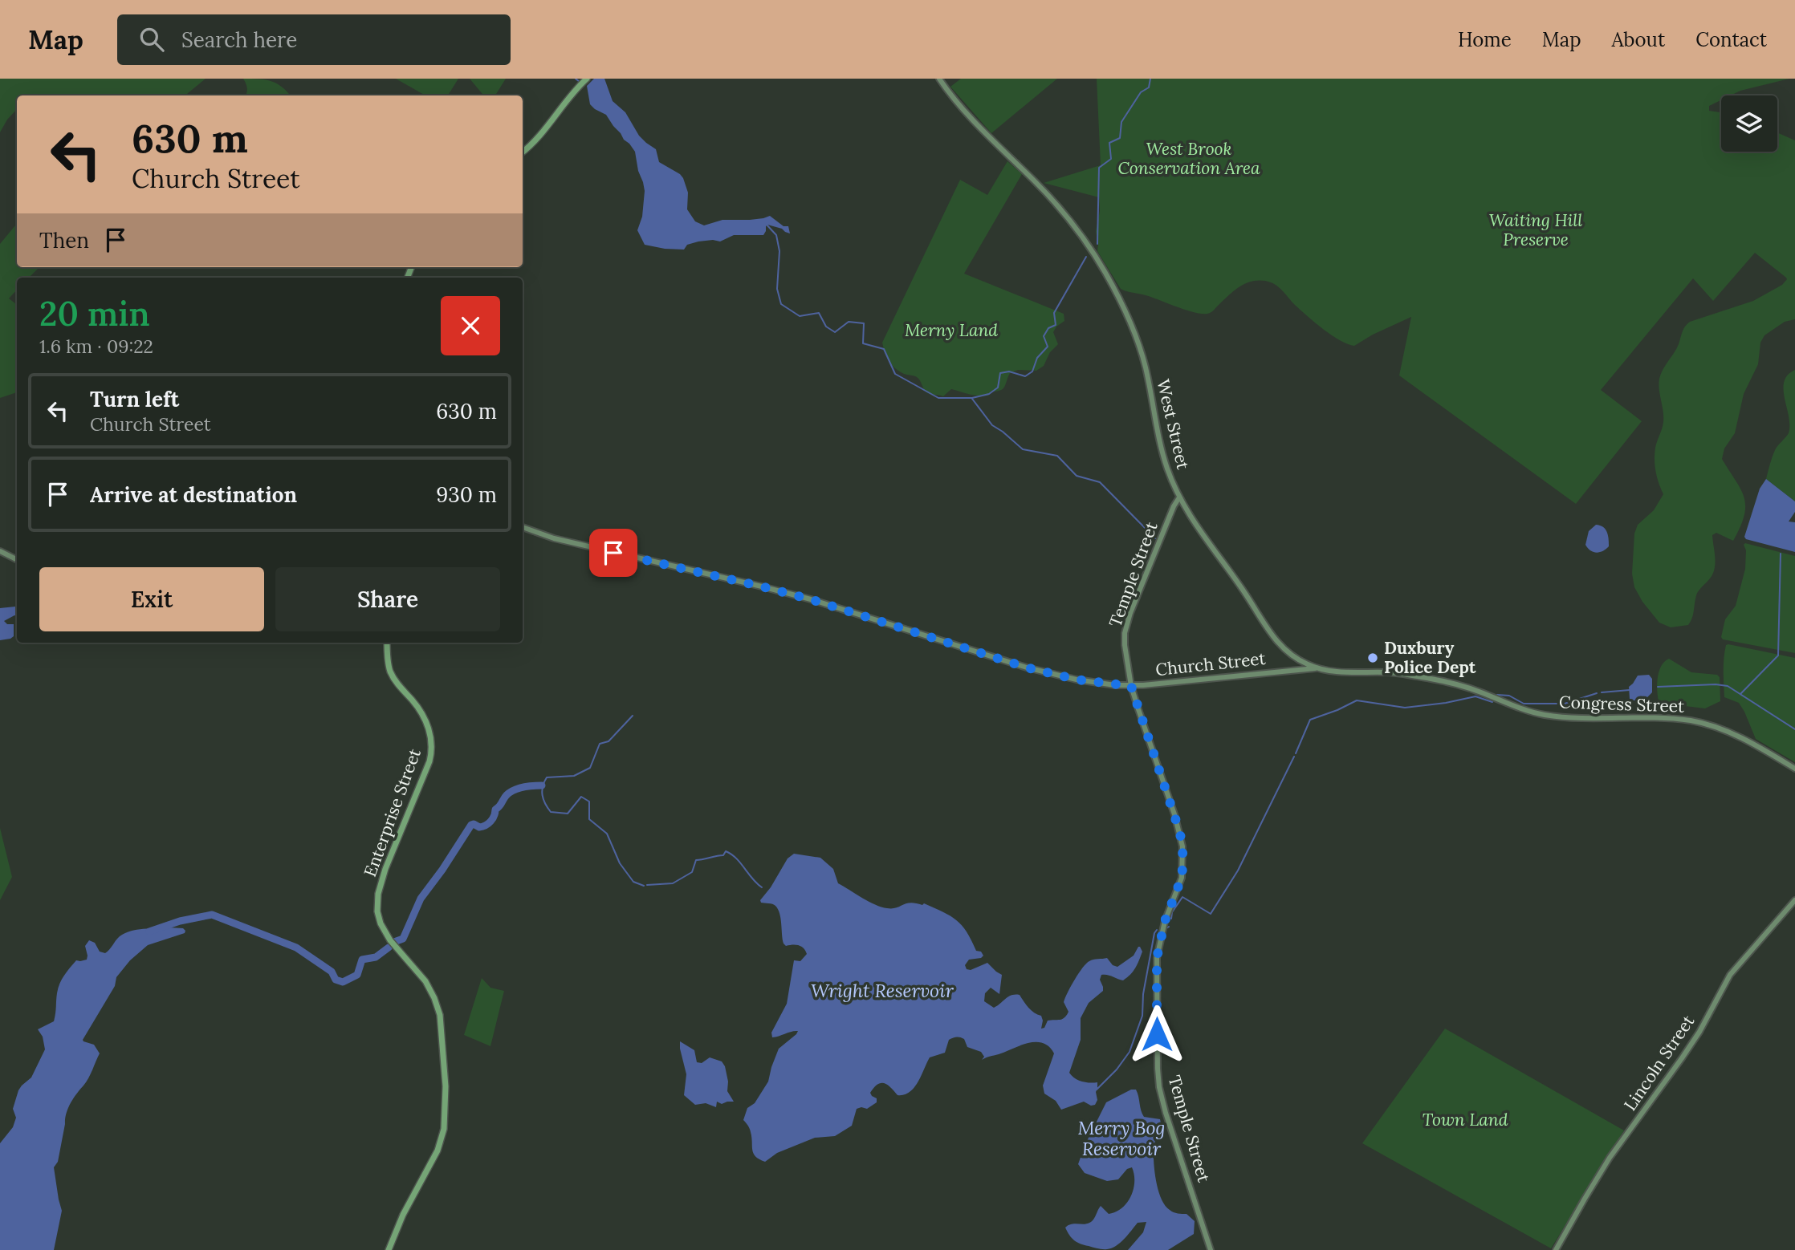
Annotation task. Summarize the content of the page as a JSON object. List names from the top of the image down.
{
  "streets": {
    "main road": [
      "West Street",
      "Temple Street",
      "Church Street",
      "Congress Street",
      "Enterprise Street",
      "Lincoln Street"
    ]
  },
  "crossings": [
    ["West Street", "Temple Street"],
    ["West Street", "Church Street"],
    ["West Street", "Congress Street"],
    ["Temple Street", "Church Street"]
  ],
  "water": ["Wright Reservoir", "Merry Bog Reservoir"],
  "parks": [
    "West Brook Conservation Area",
    "Waiting Hill Preserve",
    "Merny Land",
    "Town Land"
  ],
  "places": ["Duxbury Police Dept"],
  "page": {
    "header": "Map",
    "search": "Search here",
    "nav": [
      "Home",
      "Map",
      "About",
      "Contact"
    ],
    "turn": ["630 m", "Church Street"],
    "then": "Then",
    "heading": ["20 min", "1.6 km · 09:22"],
    "list": [
      {
        "name": "Turn left",
        "note": "Church Street",
        "value": "630 m"
      },
      {
        "name": "Arrive at destination",
        "value": "930 m"
      }
    ],
    "buttons": ["Exit", "Share"]
  }
}
